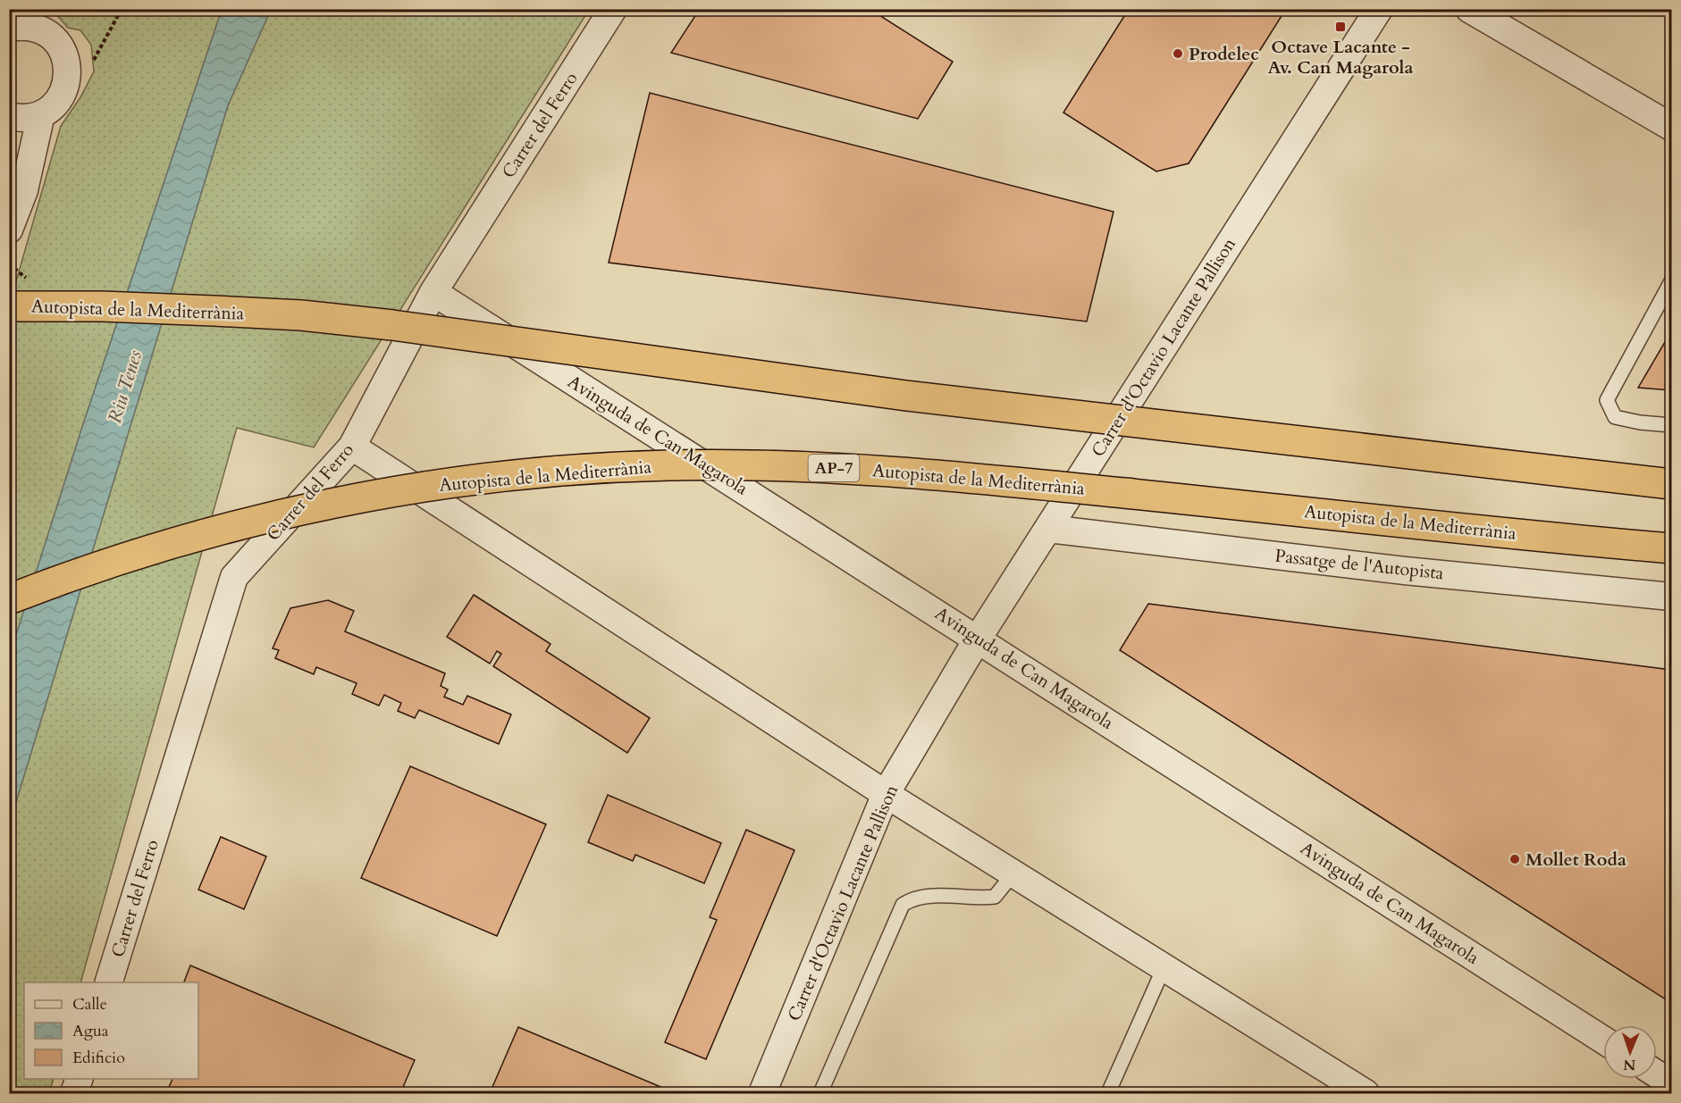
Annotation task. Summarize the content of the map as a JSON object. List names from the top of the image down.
{
  "streets": {
    "highway": ["Autopista de la Mediterrània", "AP-7"],
    "street": [
      "Carrer del Ferro",
      "Carrer d'Octavio Lacante Pallison",
      "Avinguda de Can Magarola",
      "Passatge de l'Autopista"
    ]
  },
  "crossings": [
    ["Carrer del Ferro", "Avinguda de Can Magarola"],
    ["Carrer d'Octavio Lacante Pallison", "Avinguda de Can Magarola"],
    ["Carrer d'Octavio Lacante Pallison", "Passatge de l'Autopista"]
  ],
  "water": ["Riu Tenes"],
  "places": {
    "transit": ["Octave Lacante - Av. Can Magarola"],
    "other": ["Prodelec", "Mollet Roda"]
  },
  "legend": ["Calle", "Agua", "Edificio"],
  "north": "bottom"
}
